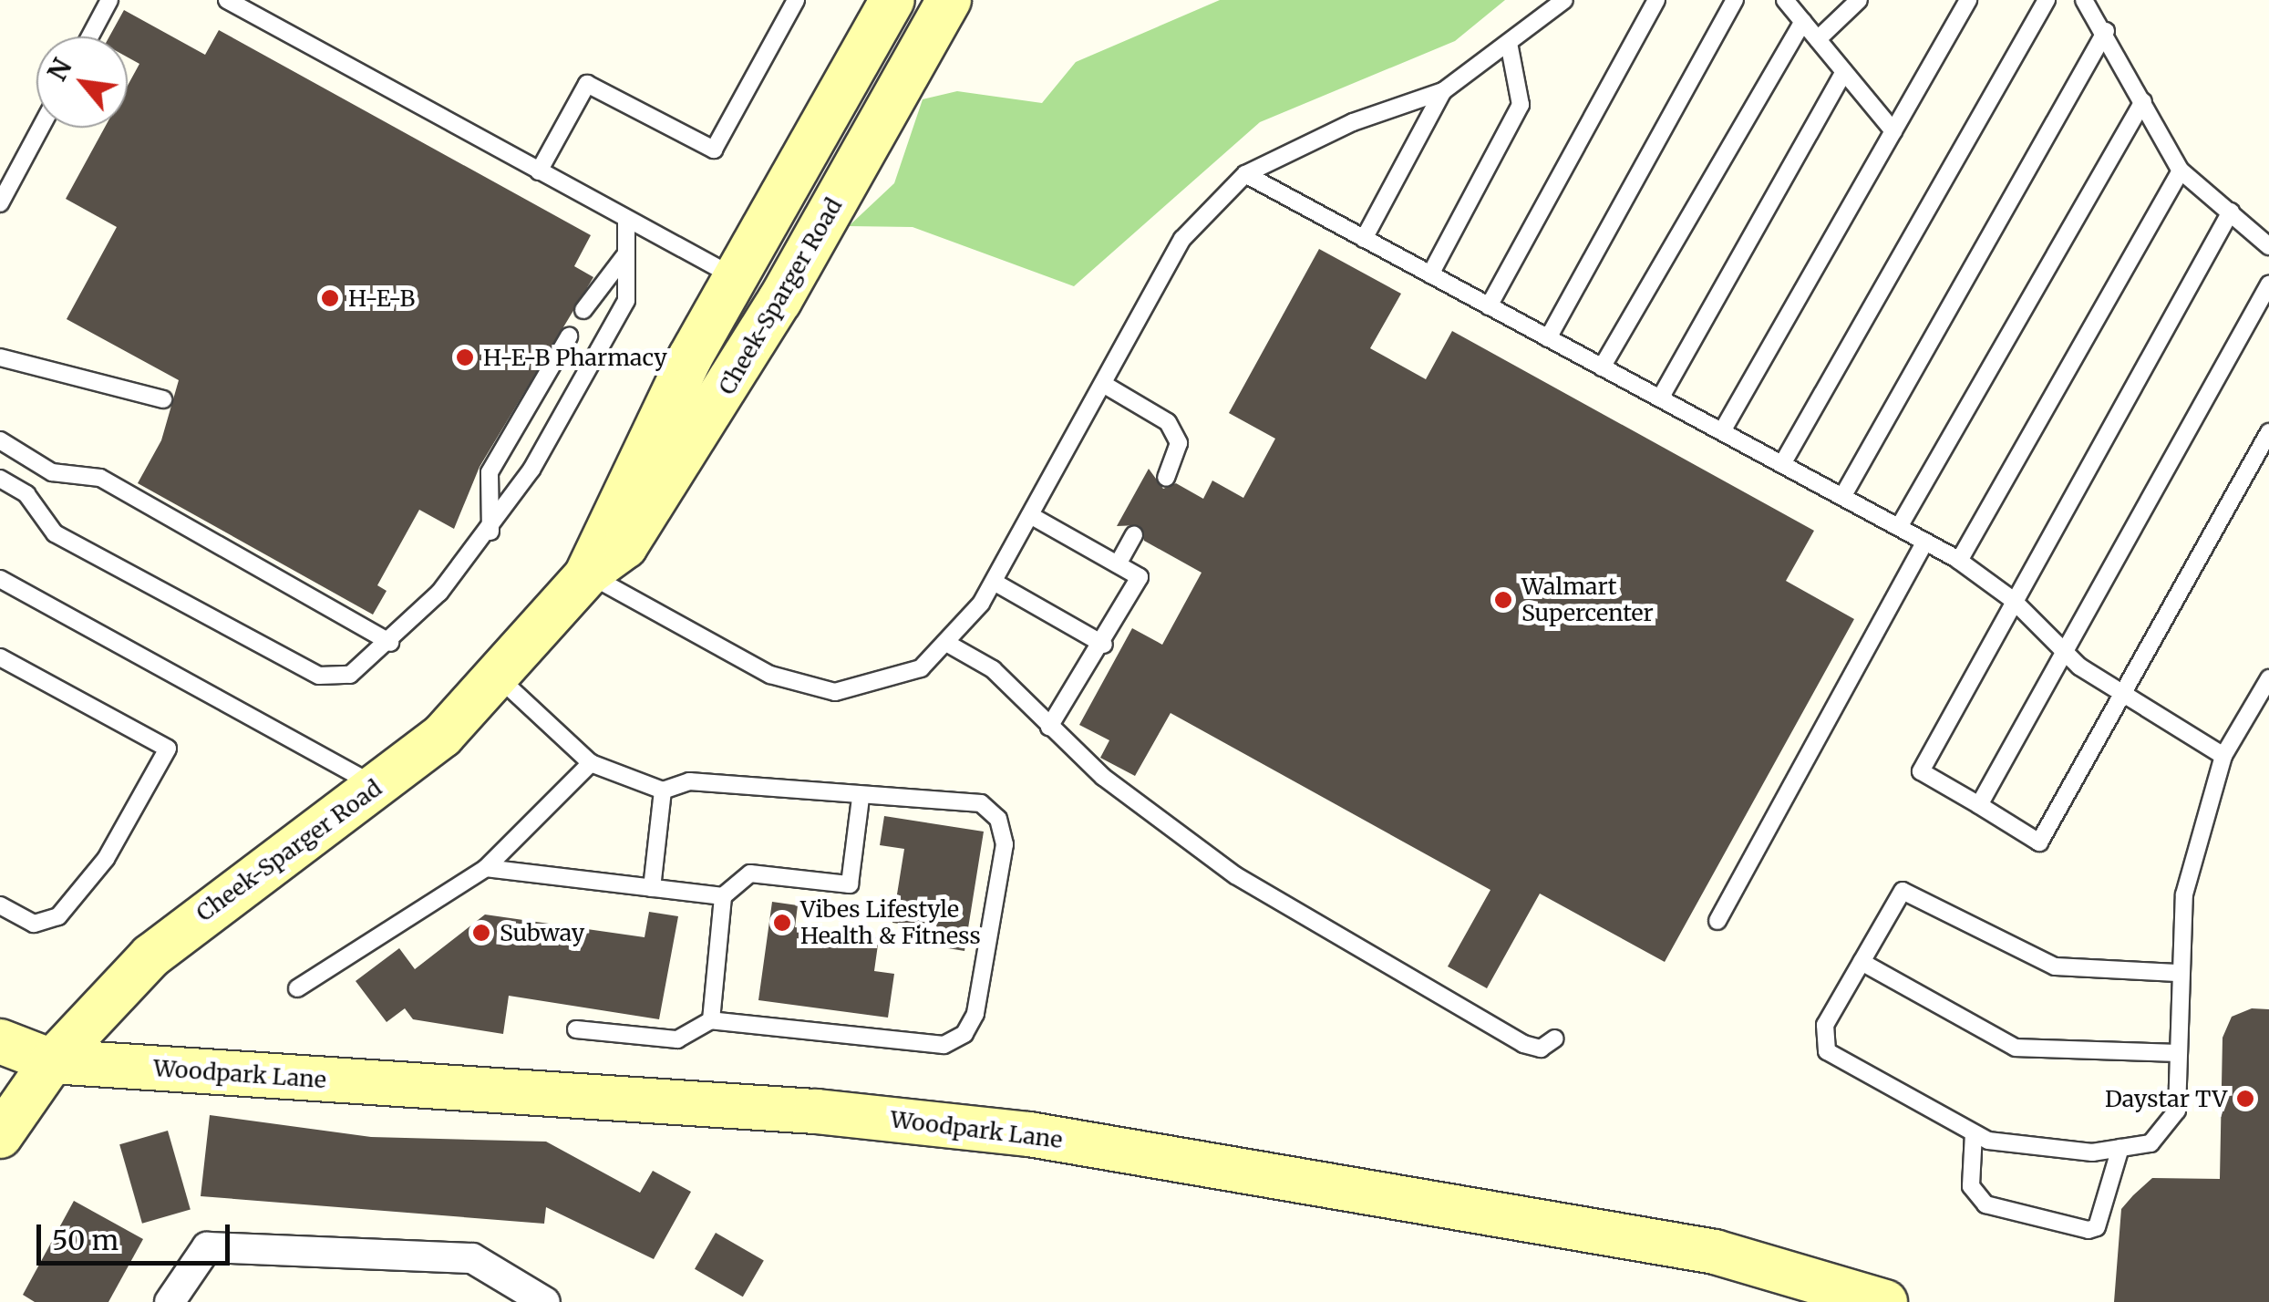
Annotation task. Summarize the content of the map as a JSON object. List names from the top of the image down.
{
  "streets": {
    "main road": ["Cheek-Sparger Road", "Woodpark Lane"]
  },
  "crossings": [
    ["Cheek-Sparger Road", "Woodpark Lane"]
  ],
  "places": [
    "H-E-B",
    "H-E-B Pharmacy",
    "Walmart Supercenter",
    "Vibes Lifestyle Health & Fitness",
    "Subway",
    "Daystar TV"
  ],
  "scale_bar": "50 m",
  "north": "top left"
}
